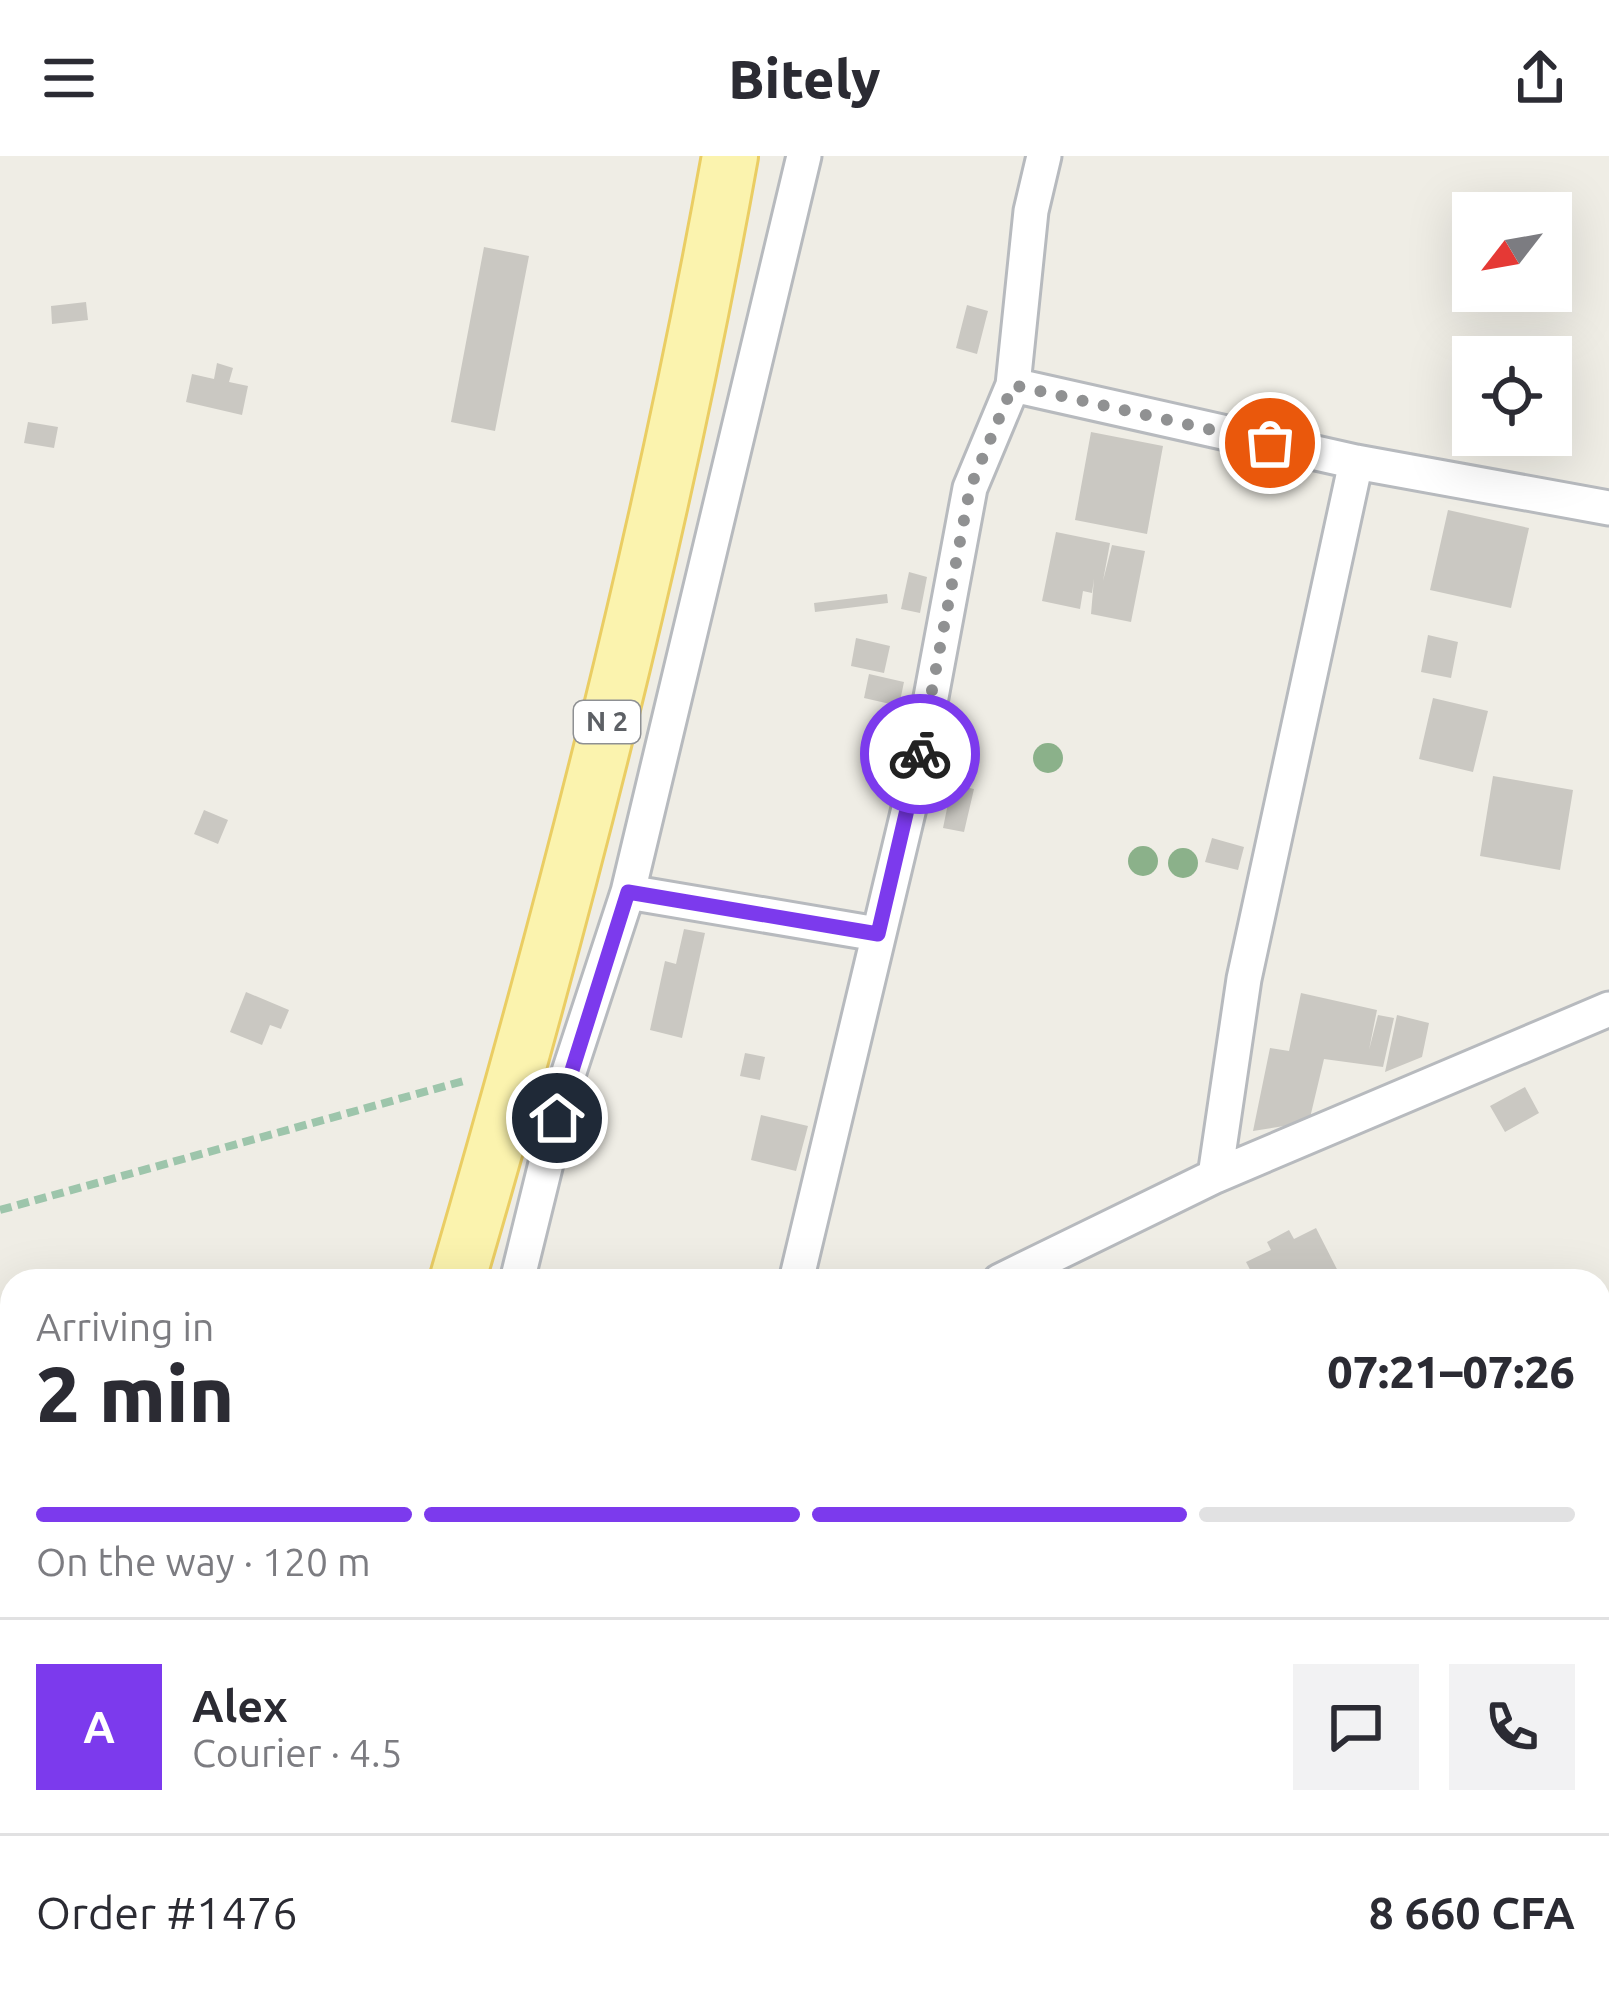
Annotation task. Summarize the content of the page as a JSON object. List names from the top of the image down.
{
  "streets": {
    "main road": ["N 2"]
  },
  "north": "bottom left",
  "page": {
    "header": "Bitely",
    "heading": ["2 min", "Arriving in", "07:21–07:26"],
    "panel": [
      "Alex",
      "Courier · 4.5",
      "Order #1476",
      "8 660 CFA"
    ],
    "bar": "On the way · 120 m",
    "round": "A"
  }
}
